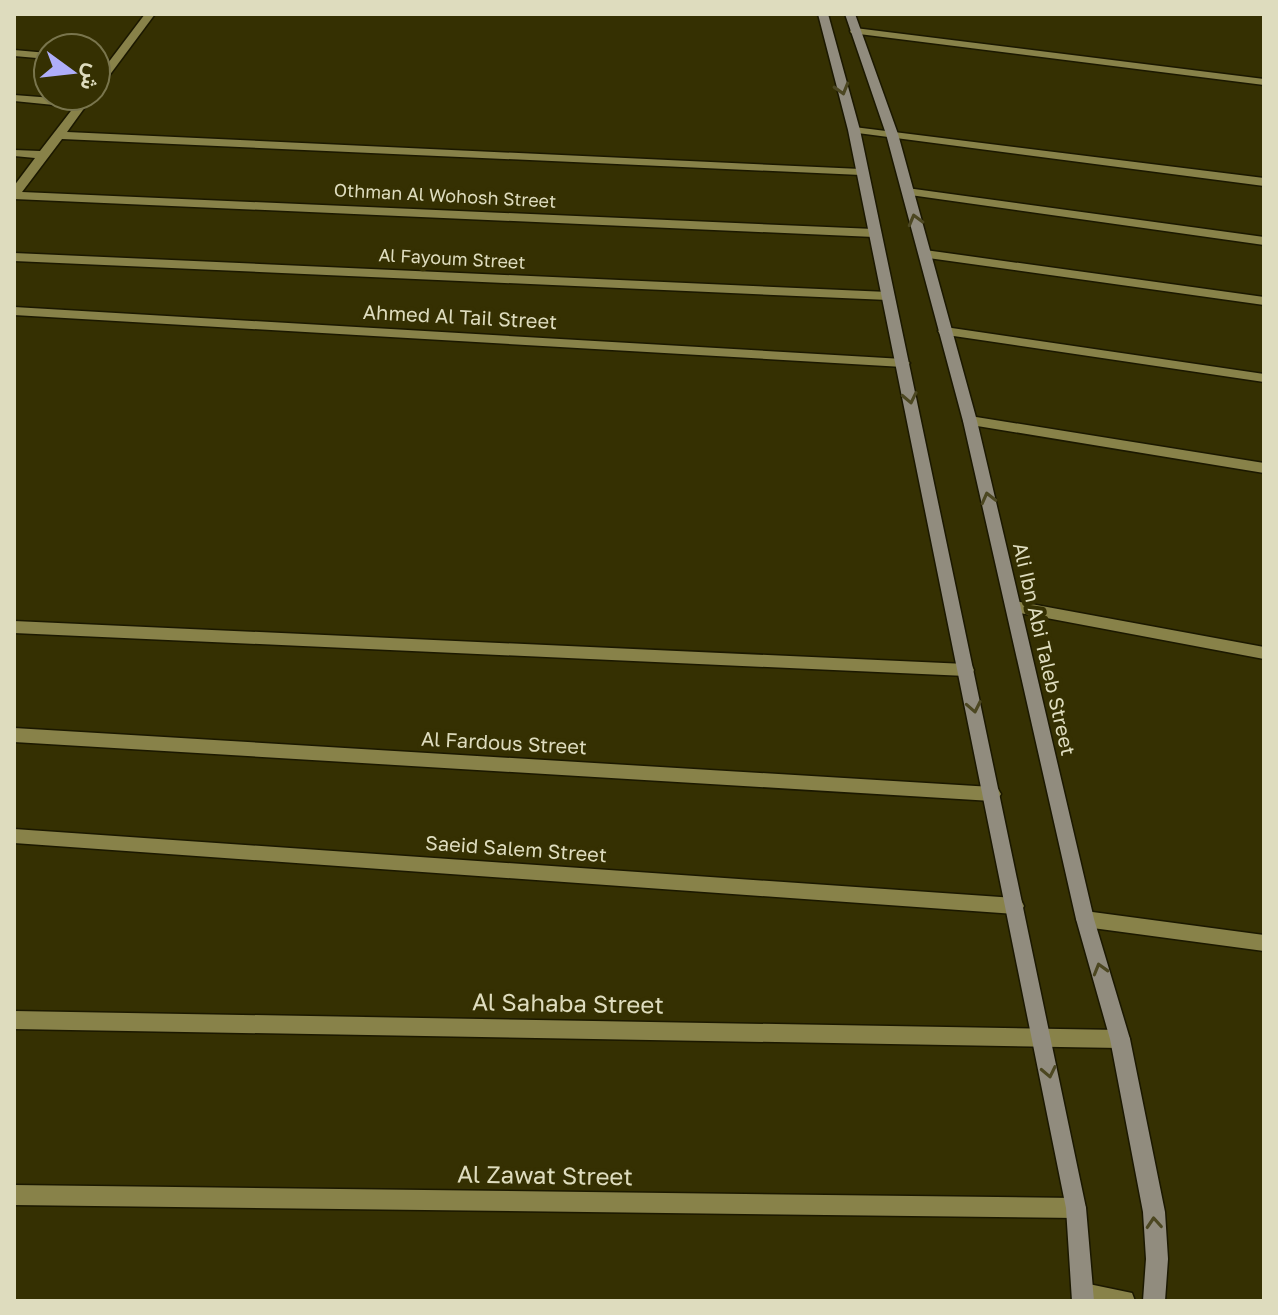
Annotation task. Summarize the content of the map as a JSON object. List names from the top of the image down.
{
  "streets": {
    "street": [
      "Othman Al Wohosh Street",
      "Al Fayoum Street",
      "Ahmed Al Tail Street",
      "Ali Ibn Abi Taleb Street",
      "Al Fardous Street",
      "Saeid Salem Street",
      "Al Sahaba Street",
      "Al Zawat Street"
    ]
  },
  "crossings": [
    ["Ali Ibn Abi Taleb Street", "Al Sahaba Street"]
  ],
  "north": "right"
}
